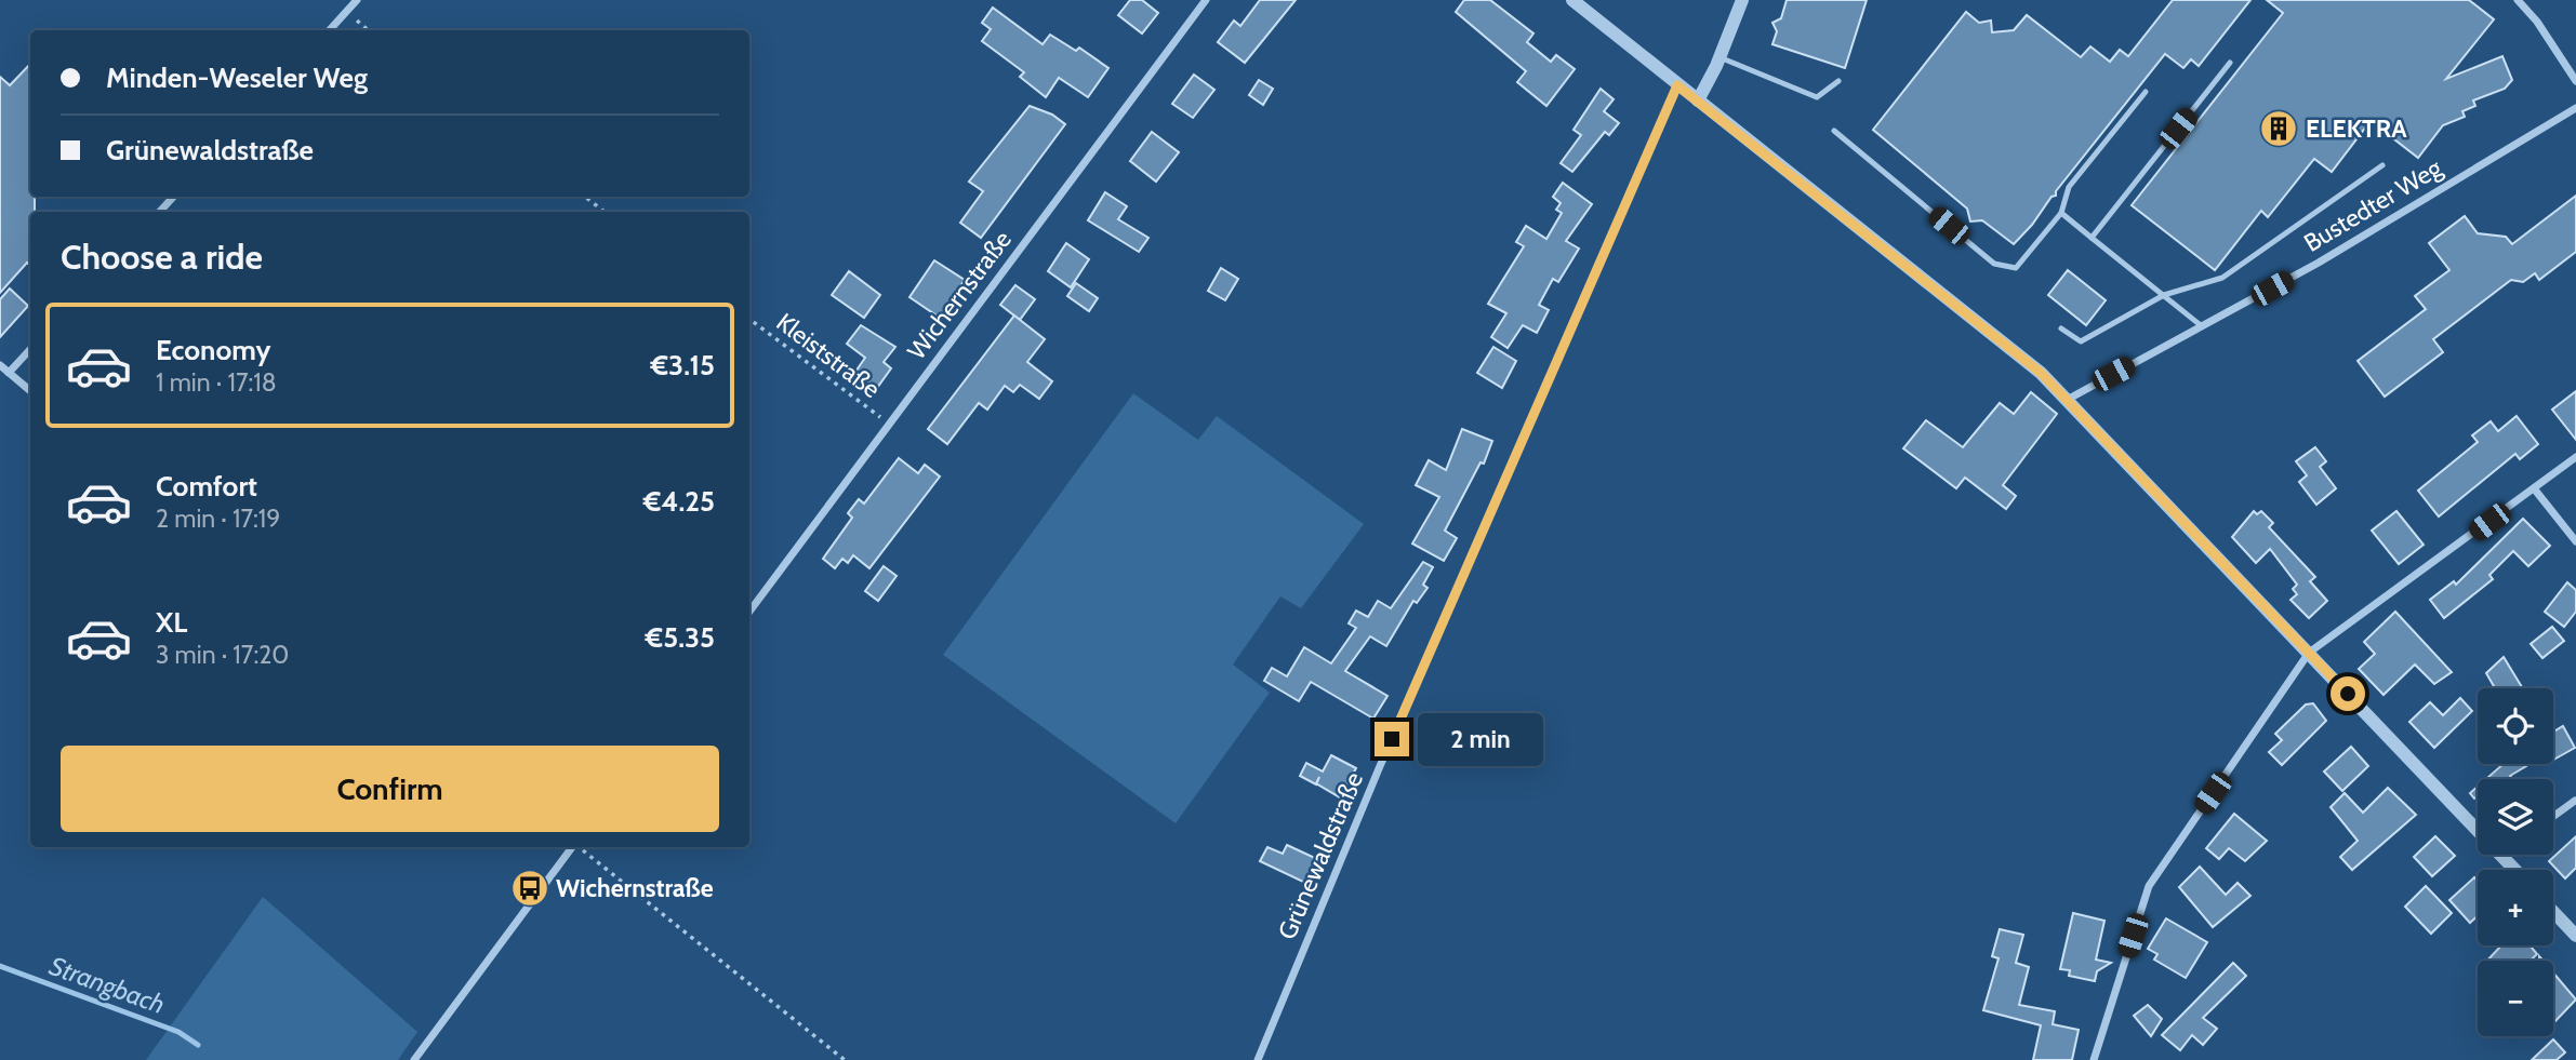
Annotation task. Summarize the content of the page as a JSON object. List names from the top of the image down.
{
  "streets": {
    "street": ["Bustedter Weg", "Wichernstraße", "Grünewaldstraße"],
    "path": ["Kleiststraße"]
  },
  "crossings": [
    ["Wichernstraße", "Kleiststraße"]
  ],
  "water": ["Strangbach"],
  "places": {
    "building": ["ELEKTRA"],
    "bus stop": ["Wichernstraße"]
  },
  "page": {
    "banner": ["Minden-Weseler Weg", "Grünewaldstraße"],
    "heading": "Choose a ride",
    "list": [
      {
        "name": "Economy",
        "note": "1 min · 17:18",
        "value": "€3.15"
      },
      {
        "name": "Comfort",
        "note": "2 min · 17:19",
        "value": "€4.25"
      },
      {
        "name": "XL",
        "note": "3 min · 17:20",
        "value": "€5.35"
      }
    ],
    "map_buttons": ["+", "−"],
    "bubble": "2 min",
    "buttons": "Confirm"
  }
}
